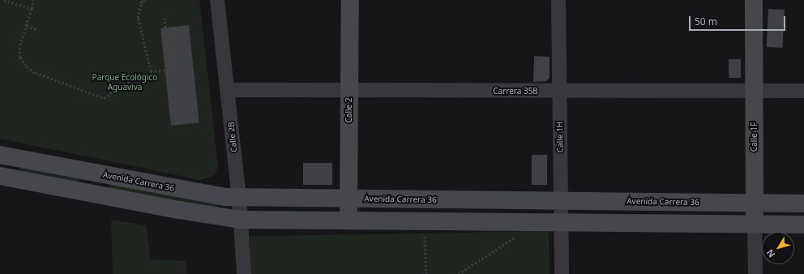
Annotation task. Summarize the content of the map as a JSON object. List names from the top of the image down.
{
  "streets": {
    "main road": ["Calle 2", "Calle 1F", "Avenida Carrera 36"],
    "street": ["Carrera 35B", "Calle 2B", "Calle 1H"]
  },
  "crossings": [
    ["Carrera 35B", "Calle 2"],
    ["Carrera 35B", "Calle 2B"],
    ["Carrera 35B", "Calle 1H"],
    ["Carrera 35B", "Calle 1F"],
    ["Calle 2", "Avenida Carrera 36"],
    ["Calle 2B", "Avenida Carrera 36"],
    ["Calle 1H", "Avenida Carrera 36"],
    ["Calle 1F", "Avenida Carrera 36"]
  ],
  "parks": ["Parque Ecológico Aguaviva"],
  "scale_bar": "50 m",
  "north": "bottom left"
}
